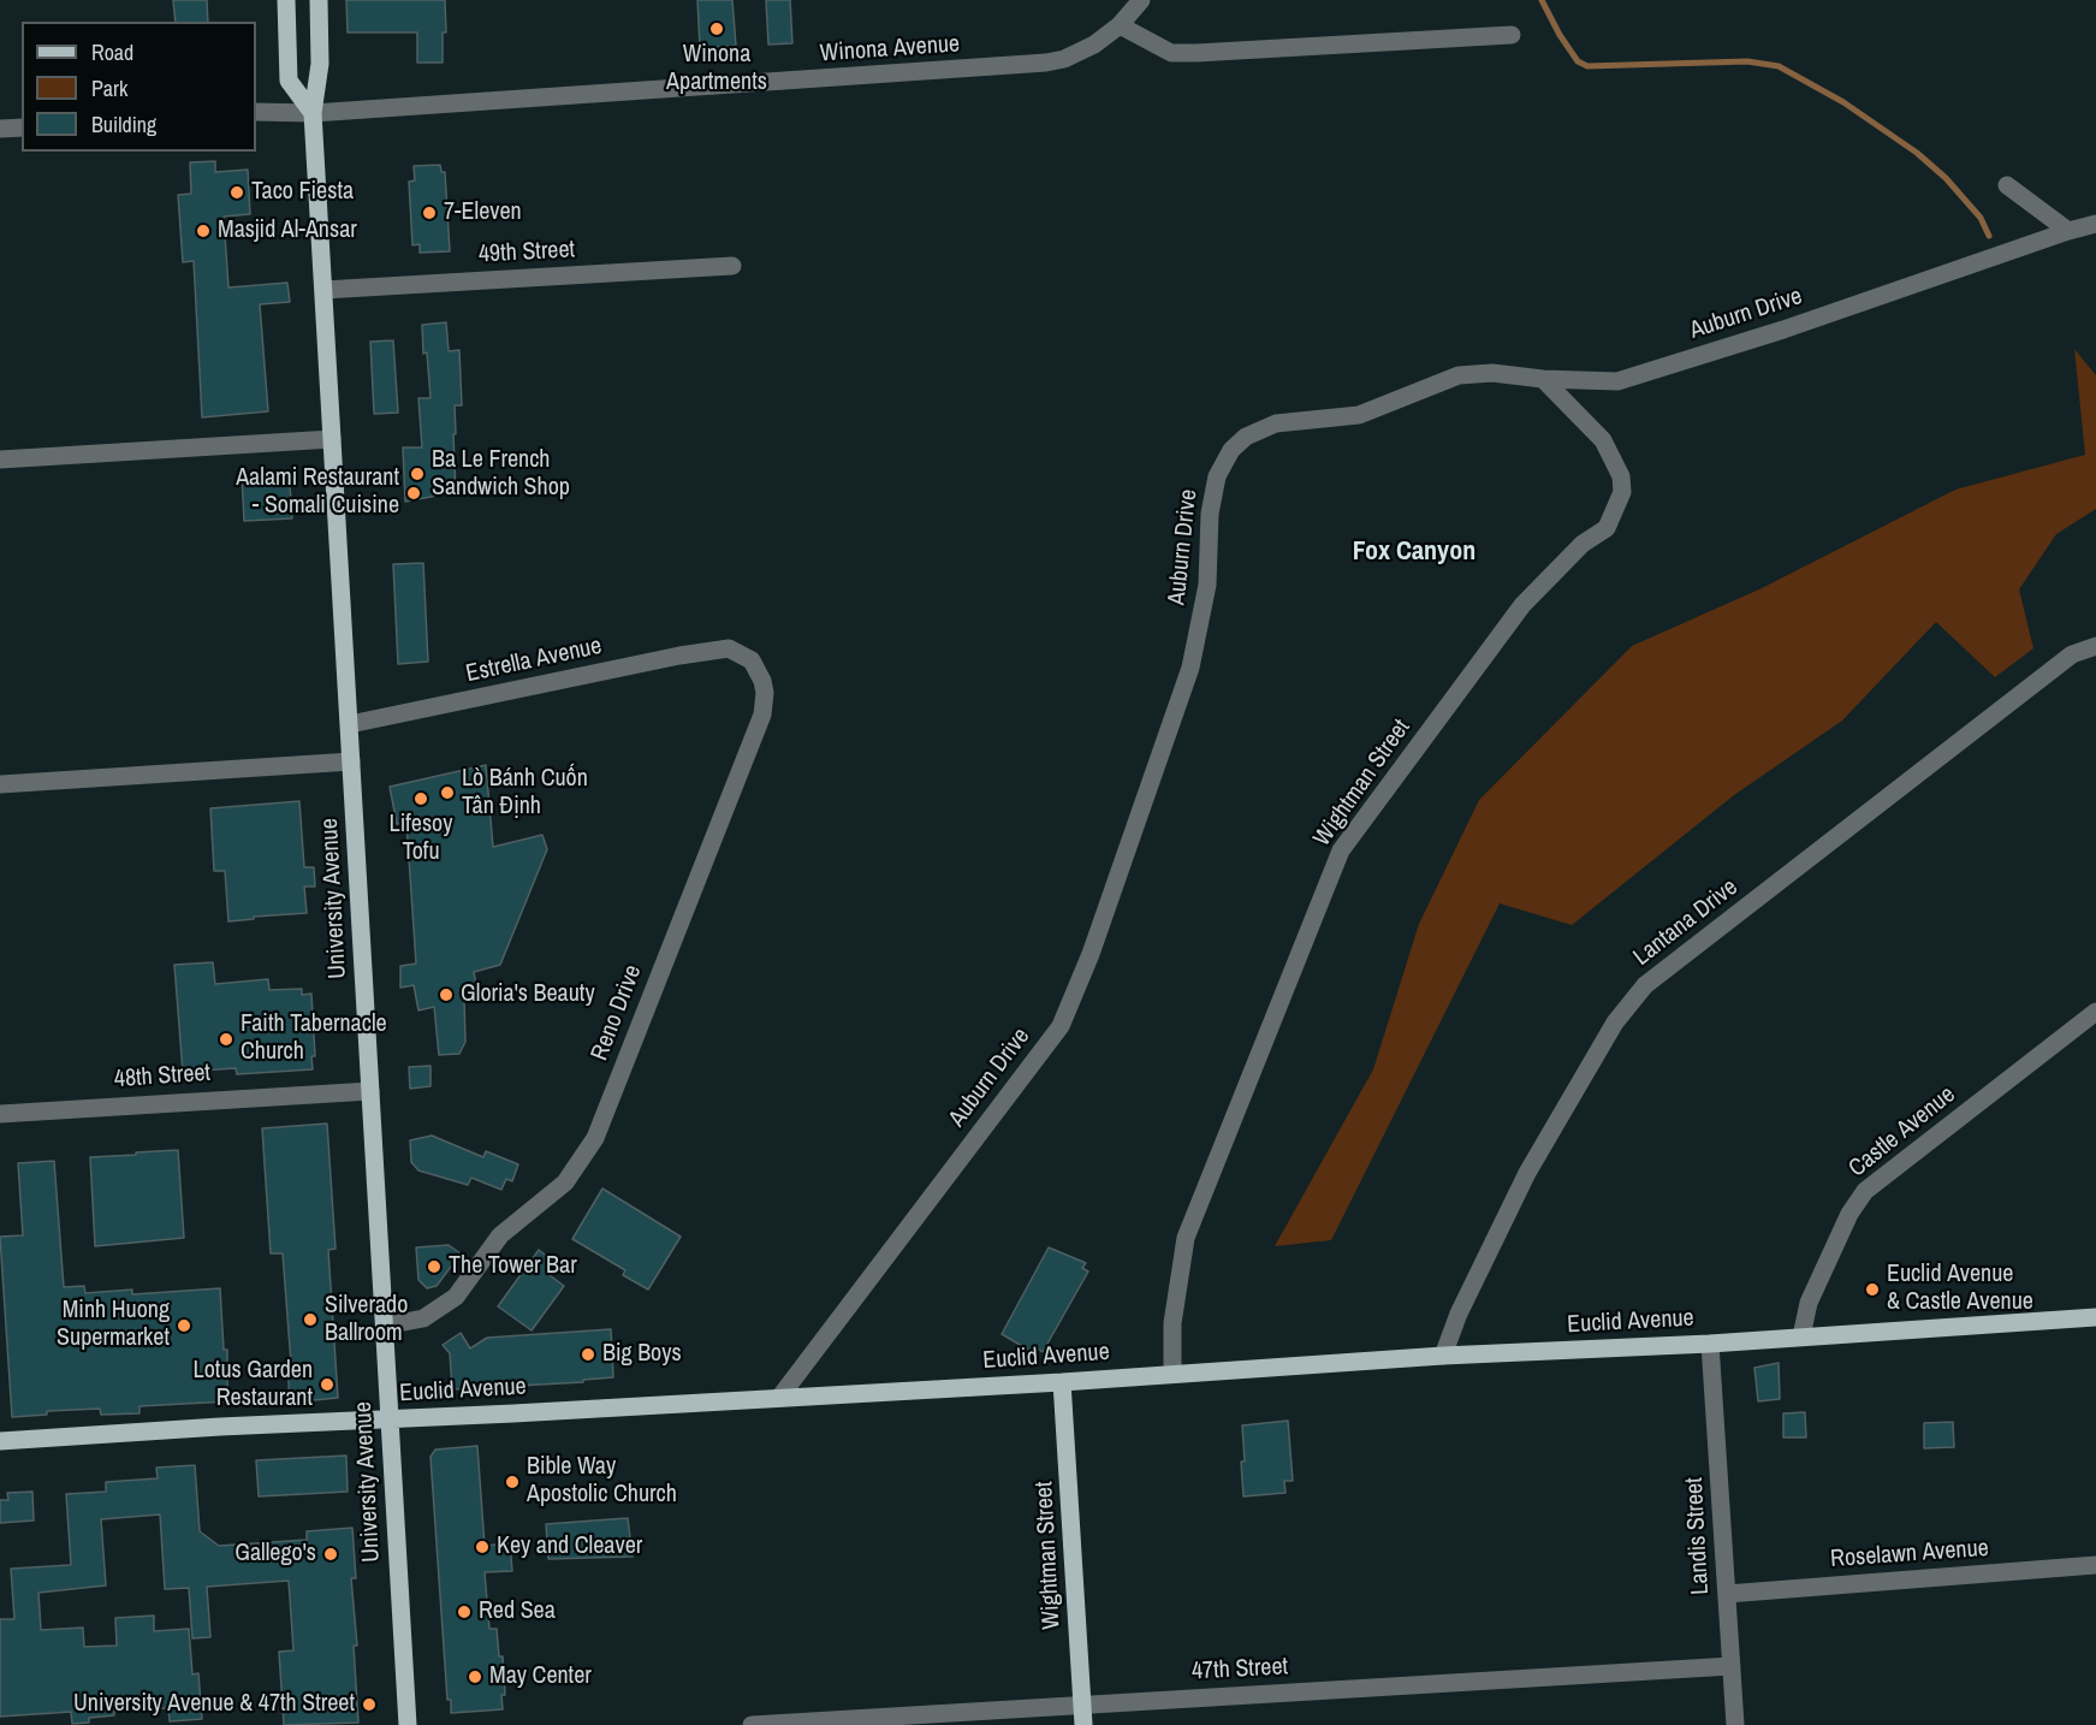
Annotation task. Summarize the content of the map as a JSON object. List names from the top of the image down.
{
  "streets": {
    "main road": ["Wightman Street", "University Avenue", "Euclid Avenue"],
    "street": [
      "Winona Avenue",
      "49th Street",
      "Auburn Drive",
      "Estrella Avenue",
      "Lantana Drive",
      "Reno Drive",
      "48th Street",
      "Castle Avenue",
      "Landis Street",
      "Roselawn Avenue",
      "47th Street"
    ]
  },
  "crossings": [
    ["Winona Avenue", "University Avenue"],
    ["49th Street", "University Avenue"],
    ["Auburn Drive", "Wightman Street"],
    ["Auburn Drive", "Euclid Avenue"],
    ["Estrella Avenue", "University Avenue"],
    ["Estrella Avenue", "Reno Drive"],
    ["Wightman Street", "Euclid Avenue"],
    ["Wightman Street", "47th Street"],
    ["University Avenue", "Reno Drive"],
    ["University Avenue", "48th Street"],
    ["University Avenue", "Euclid Avenue"],
    ["Lantana Drive", "Euclid Avenue"],
    ["Castle Avenue", "Euclid Avenue"],
    ["Euclid Avenue", "Landis Street"],
    ["Landis Street", "Roselawn Avenue"],
    ["Landis Street", "47th Street"]
  ],
  "districts": ["Fox Canyon"],
  "places": [
    "Winona Apartments",
    "Taco Fiesta",
    "7-Eleven",
    "Masjid Al-Ansar",
    "Ba Le French Sandwich Shop",
    "Aalami Restaurant - Somali Cuisine",
    "Lò Bánh Cuốn Tân Định",
    "Lifesoy Tofu",
    "Gloria's Beauty",
    "Faith Tabernacle Church",
    "The Tower Bar",
    "Euclid Avenue & Castle Avenue",
    "Silverado Ballroom",
    "Minh Huong Supermarket",
    "Big Boys",
    "Lotus Garden Restaurant",
    "Bible Way Apostolic Church",
    "Key and Cleaver",
    "Gallego's",
    "Red Sea",
    "May Center",
    "University Avenue & 47th Street"
  ],
  "legend": ["Road", "Park", "Building"]
}
